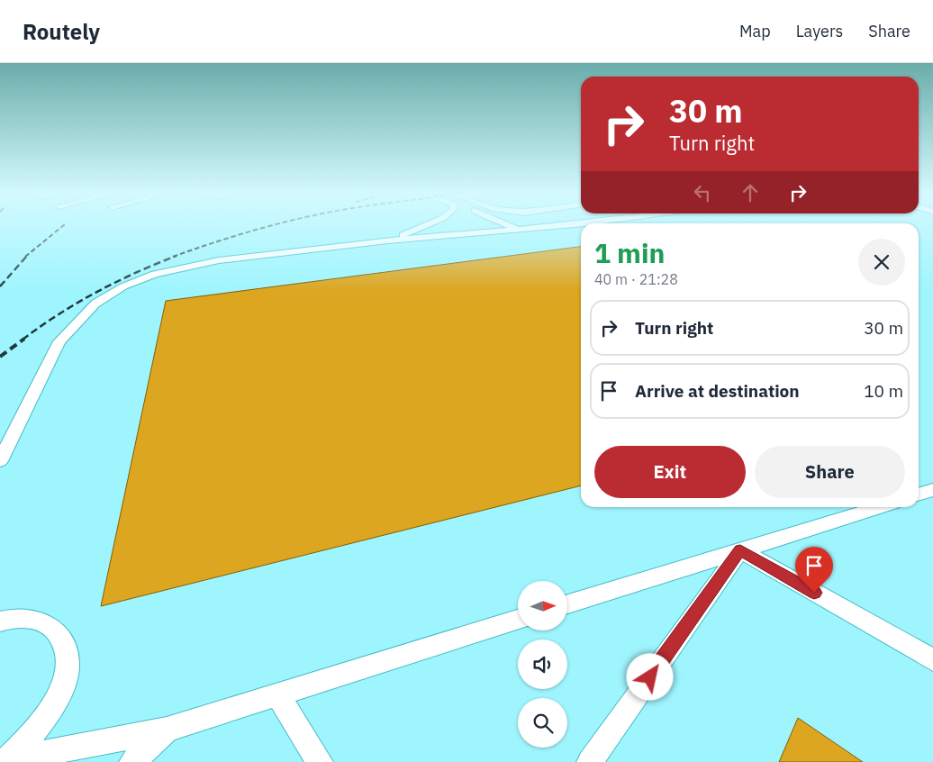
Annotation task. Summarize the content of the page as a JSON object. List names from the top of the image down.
{
  "north": "right",
  "page": {
    "header": "Routely",
    "nav": ["Map", "Layers", "Share"],
    "turn": ["30 m", "Turn right"],
    "heading": ["1 min", "40 m · 21:28"],
    "list": [
      {
        "name": "Turn right",
        "value": "30 m"
      },
      {
        "name": "Arrive at destination",
        "value": "10 m"
      }
    ],
    "buttons": ["Exit", "Share"]
  }
}
